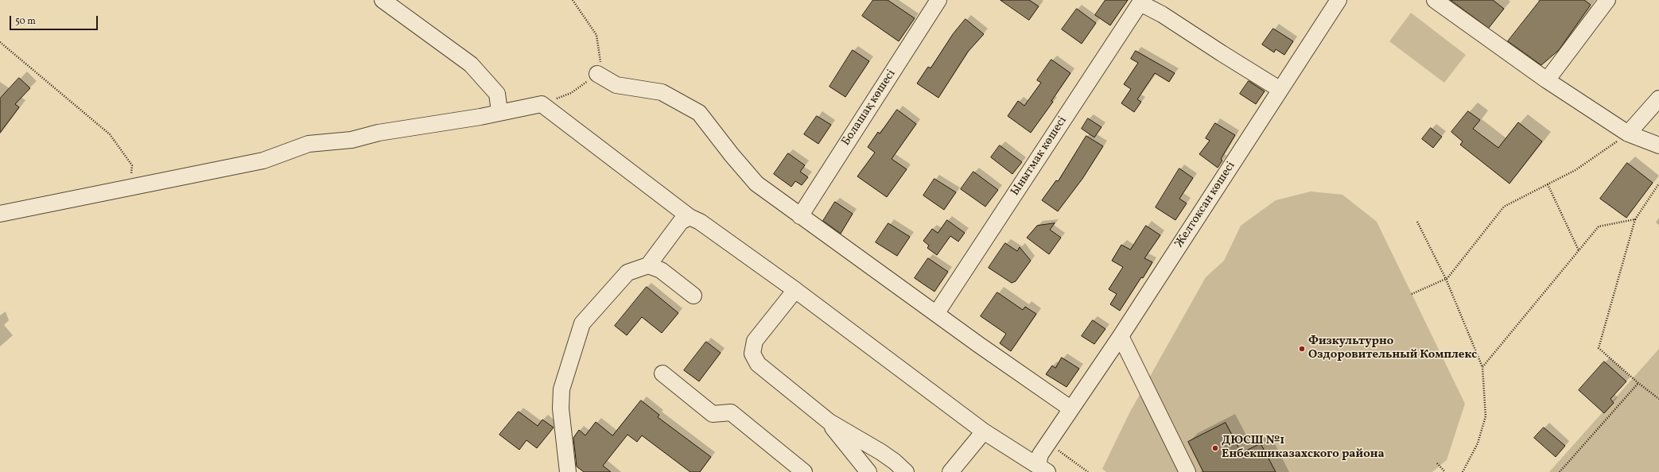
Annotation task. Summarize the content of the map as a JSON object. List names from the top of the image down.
{
  "streets": {
    "street": ["Болашақ көшесі", "Ынытмак көшесі", "Желтоксан көшесі"]
  },
  "places": ["Физкультурно Оздоровительный Комплекс", "ДЮСШ №1 Енбекшиказахского района"],
  "scale_bar": "50 m"
}
